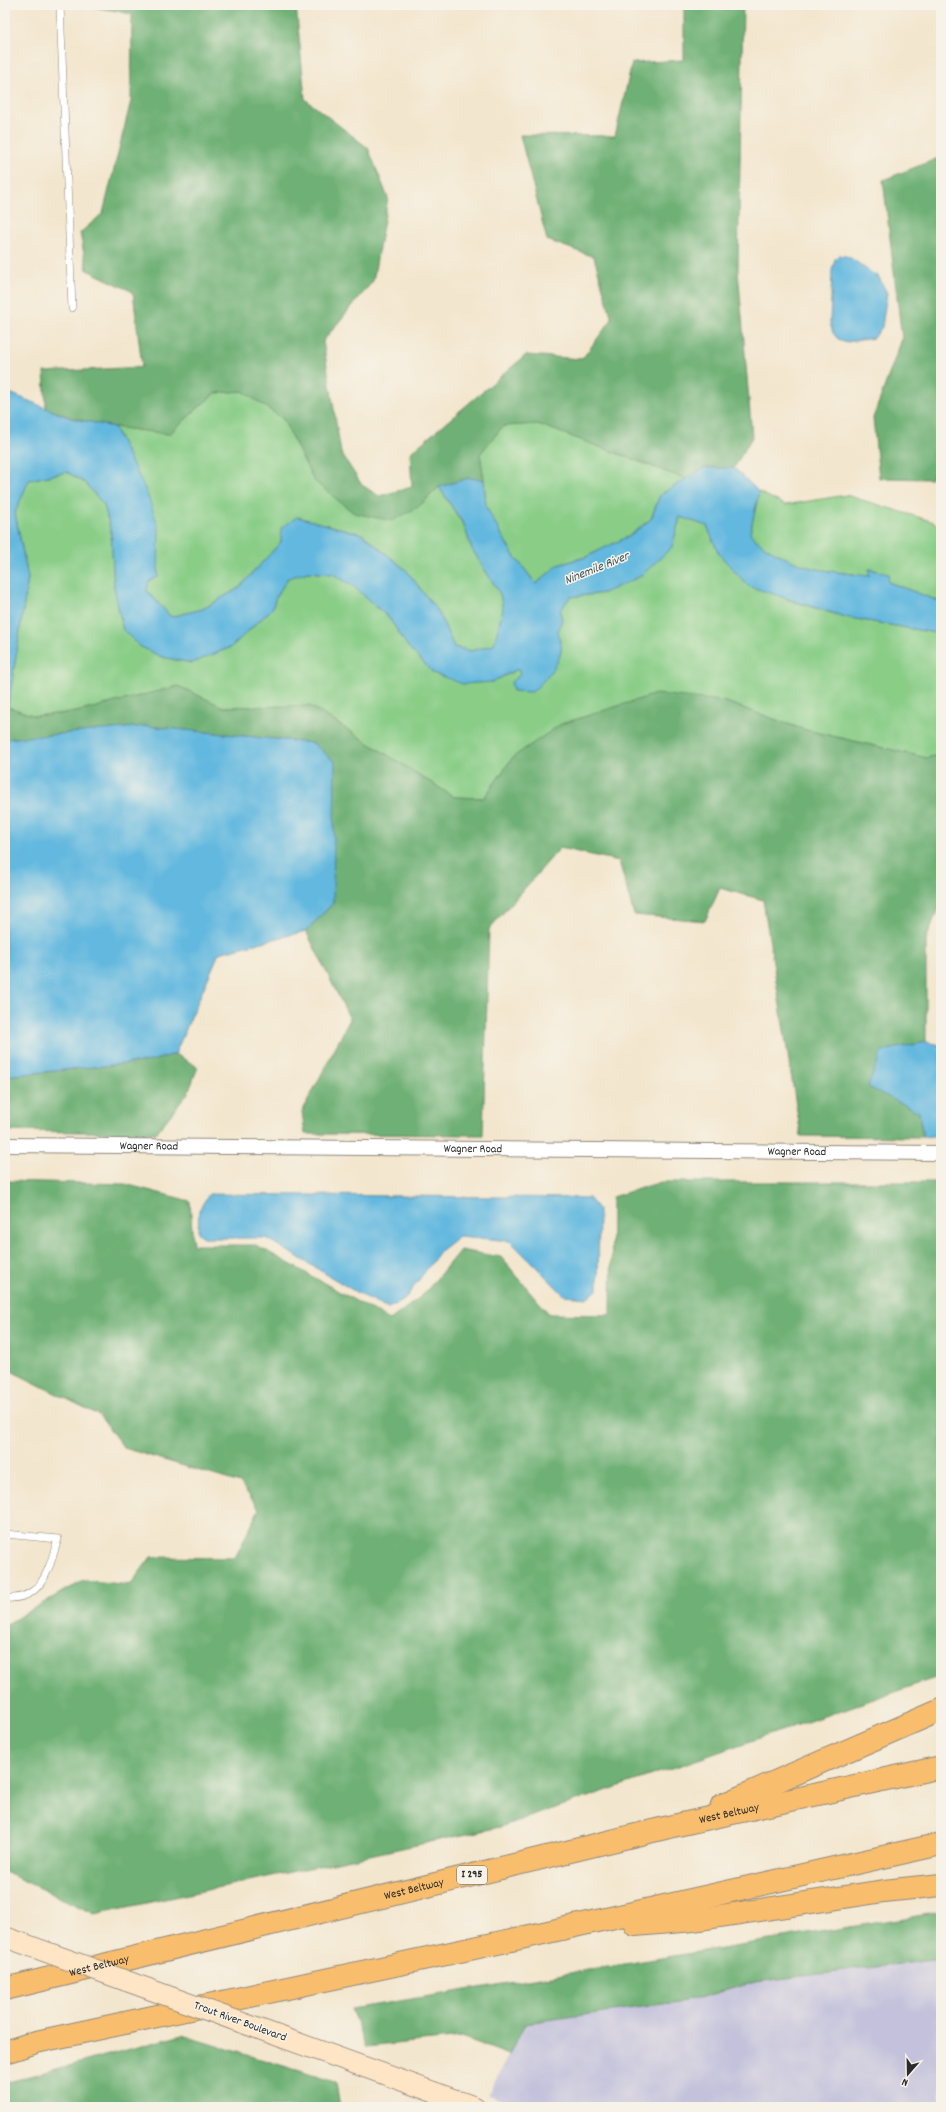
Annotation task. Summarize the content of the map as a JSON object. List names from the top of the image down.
{
  "streets": {
    "highway": ["West Beltway", "I 295"],
    "street": ["Wagner Road", "Trout River Boulevard"]
  },
  "water": ["Ninemile River"],
  "north": "bottom"
}
